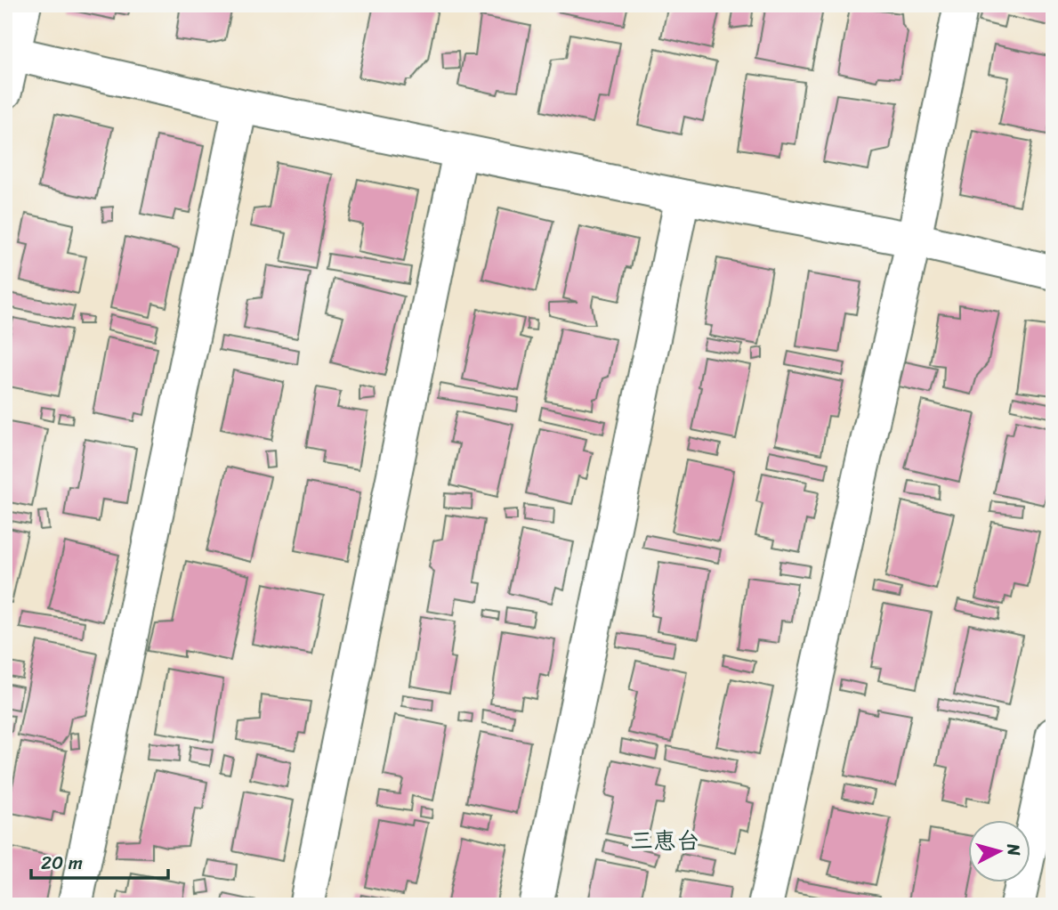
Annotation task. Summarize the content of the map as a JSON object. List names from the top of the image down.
{
  "districts": ["三恵台"],
  "scale_bar": "20 m",
  "north": "right"
}
